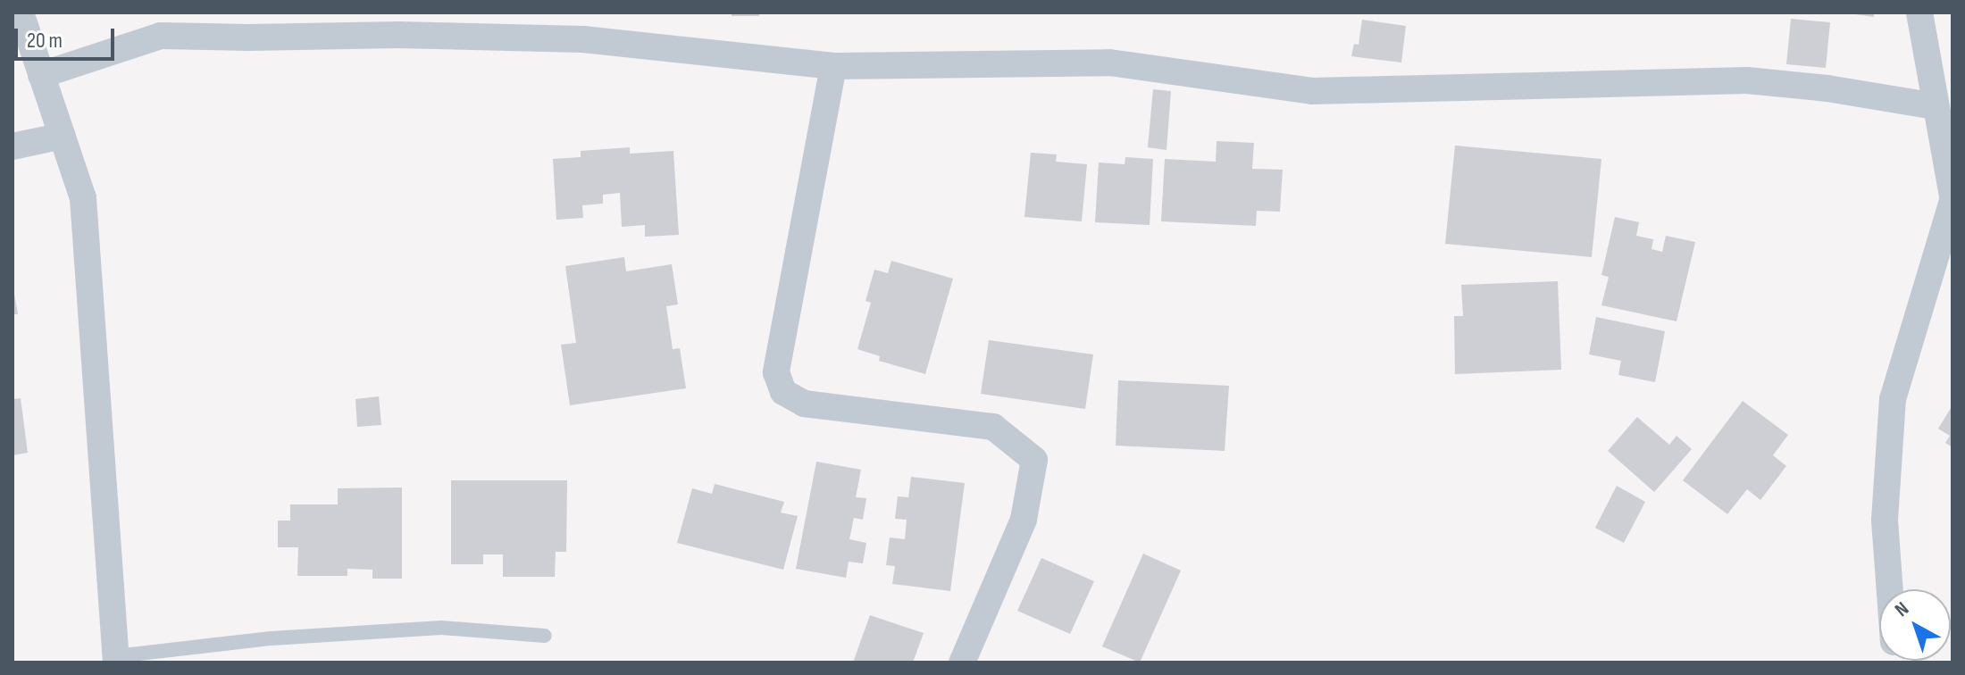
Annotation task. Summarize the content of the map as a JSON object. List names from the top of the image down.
{
  "scale_bar": "20 m",
  "north": "top left"
}
